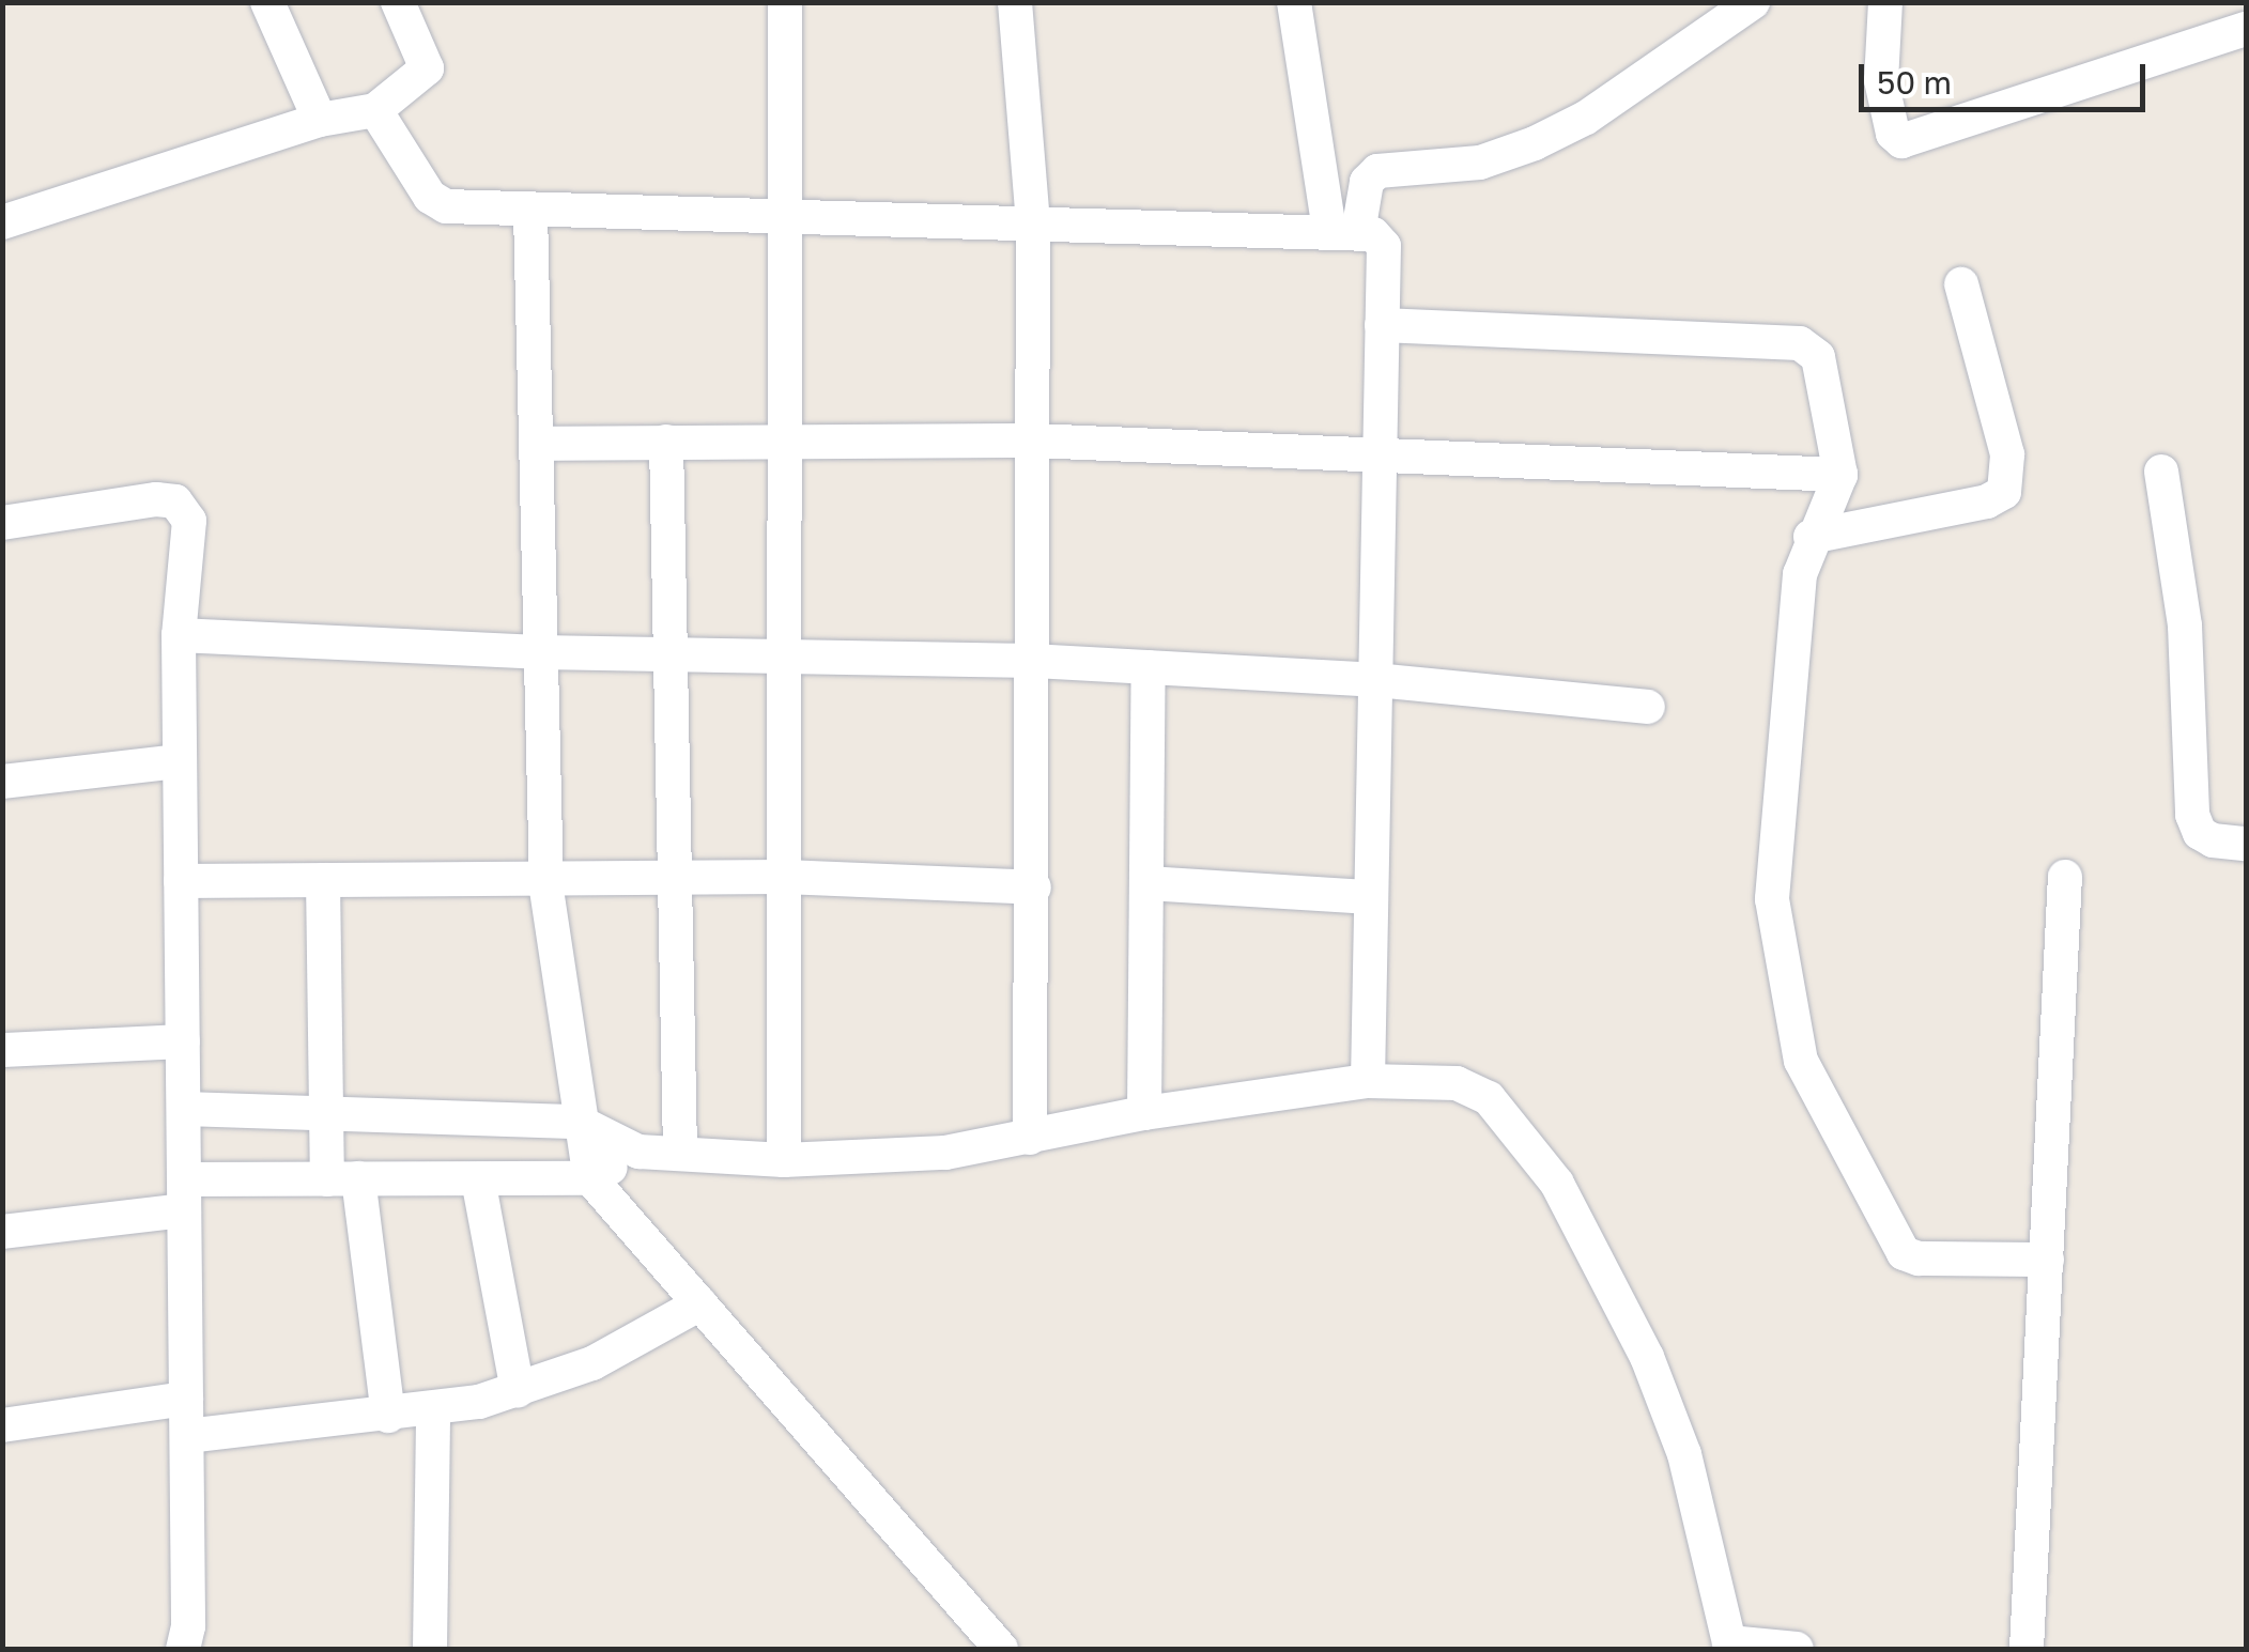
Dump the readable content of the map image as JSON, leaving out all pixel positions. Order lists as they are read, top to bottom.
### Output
{
  "scale_bar": "50 m"
}
